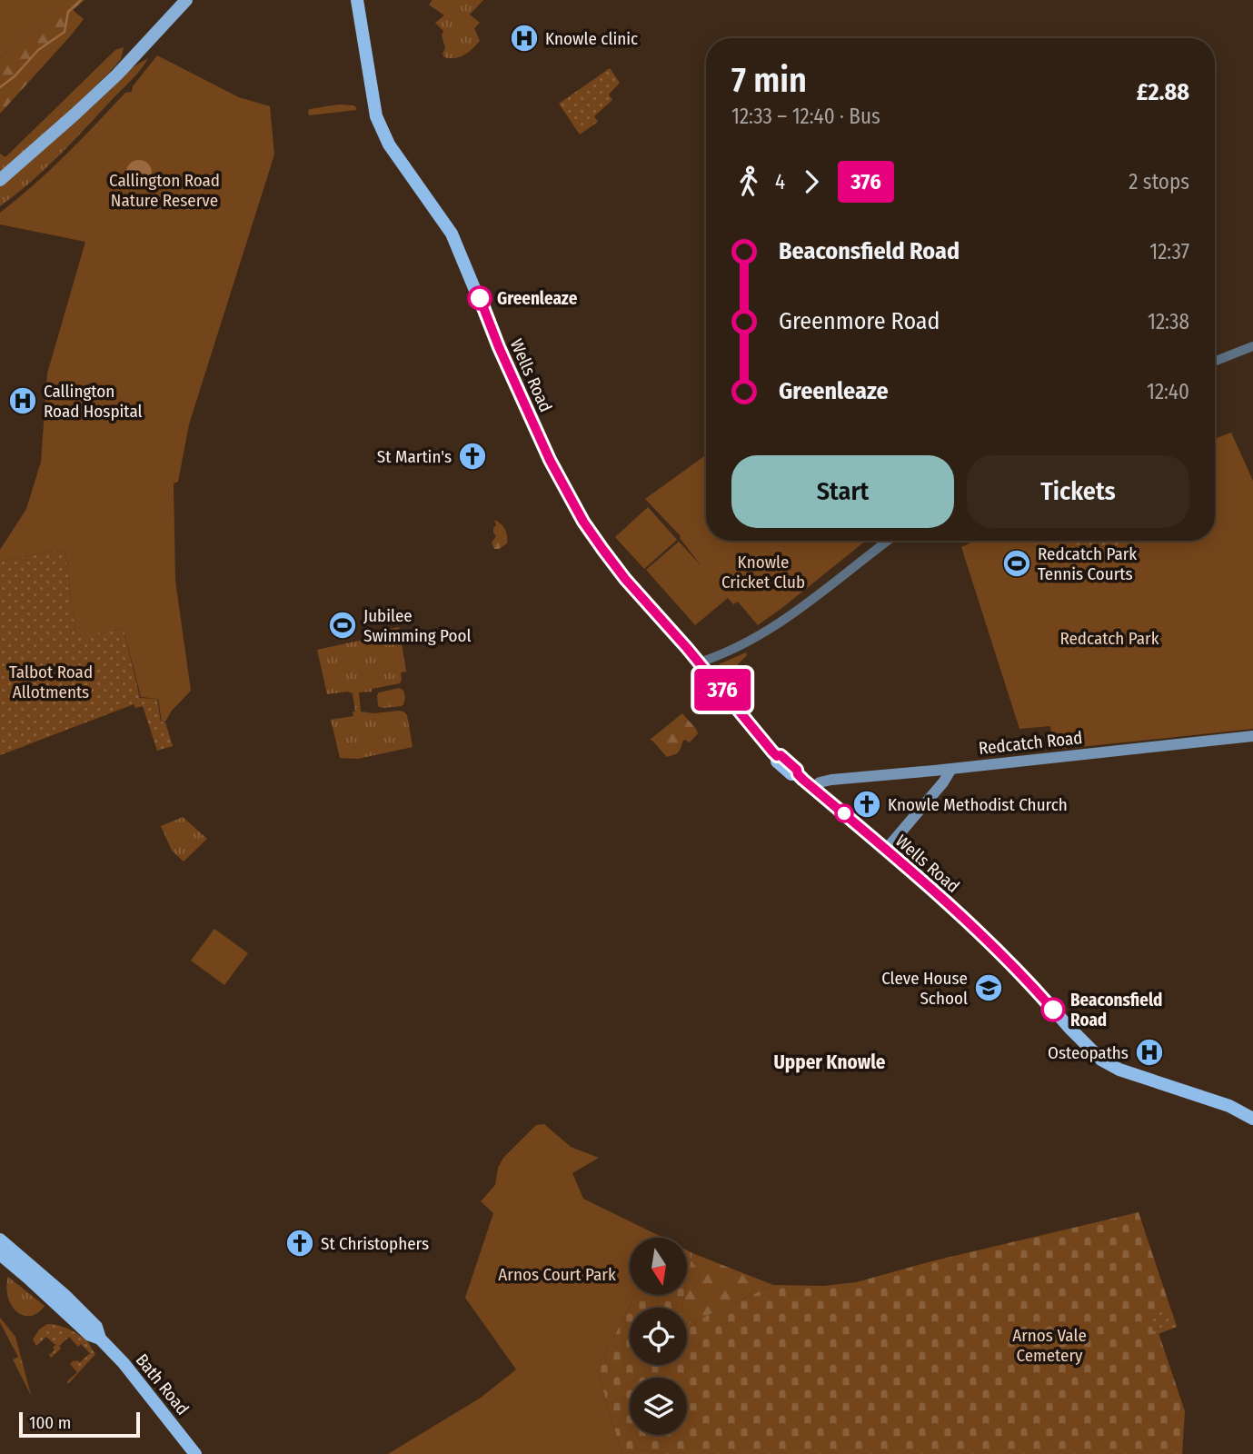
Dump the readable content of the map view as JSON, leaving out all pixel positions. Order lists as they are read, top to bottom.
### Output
{
  "streets": {
    "highway": ["Wells Road", "Bath Road"],
    "main road": ["Redcatch Road"]
  },
  "crossings": [
    ["Wells Road", "Redcatch Road"]
  ],
  "districts": ["Upper Knowle"],
  "parks": [
    "Callington Road Nature Reserve",
    "Knowle Cricket Club",
    "Redcatch Park",
    "Talbot Road Allotments",
    "Arnos Court Park",
    "Arnos Vale Cemetery"
  ],
  "places": {
    "hospital": ["Knowle clinic", "Callington Road Hospital", "Osteopaths"],
    "other": ["Greenleaze", "Beaconsfield Road"],
    "church": ["St Martin's", "Knowle Methodist Church", "St Christophers"],
    "sports": ["Redcatch Park Tennis Courts", "Jubilee Swimming Pool"],
    "school or university": ["Cleve House School"]
  },
  "lines": ["bus line 376"],
  "scale_bar": "100 m",
  "north": "bottom",
  "page": {
    "on_map": "376",
    "heading": ["7 min", "12:33 – 12:40 · Bus", "£2.88"],
    "legs": ["4", "376", "2 stops"],
    "list": [
      {
        "name": "Beaconsfield Road",
        "value": "12:37"
      },
      {
        "name": "Greenmore Road",
        "value": "12:38"
      },
      {
        "name": "Greenleaze",
        "value": "12:40"
      }
    ],
    "buttons": ["Start", "Tickets"],
    "scale": "100 m"
  }
}
